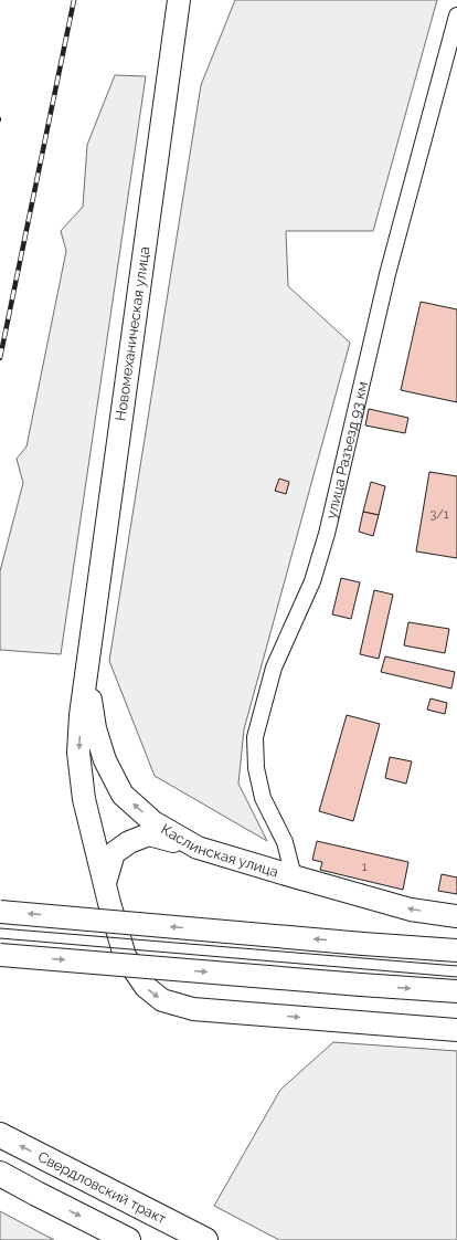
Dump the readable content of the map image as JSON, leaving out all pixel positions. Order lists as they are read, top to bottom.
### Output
{
  "streets": {
    "main road": ["Новомеханическая улица", "Каслинская улица", "Свердловский тракт"],
    "street": ["улица Разъезд 93 км"]
  },
  "crossings": [
    ["Новомеханическая улица", "Каслинская улица"],
    ["улица Разъезд 93 км", "Каслинская улица"]
  ],
  "one_way": ["Каслинская улица"],
  "house_numbers": ["3/1", "1"]
}
